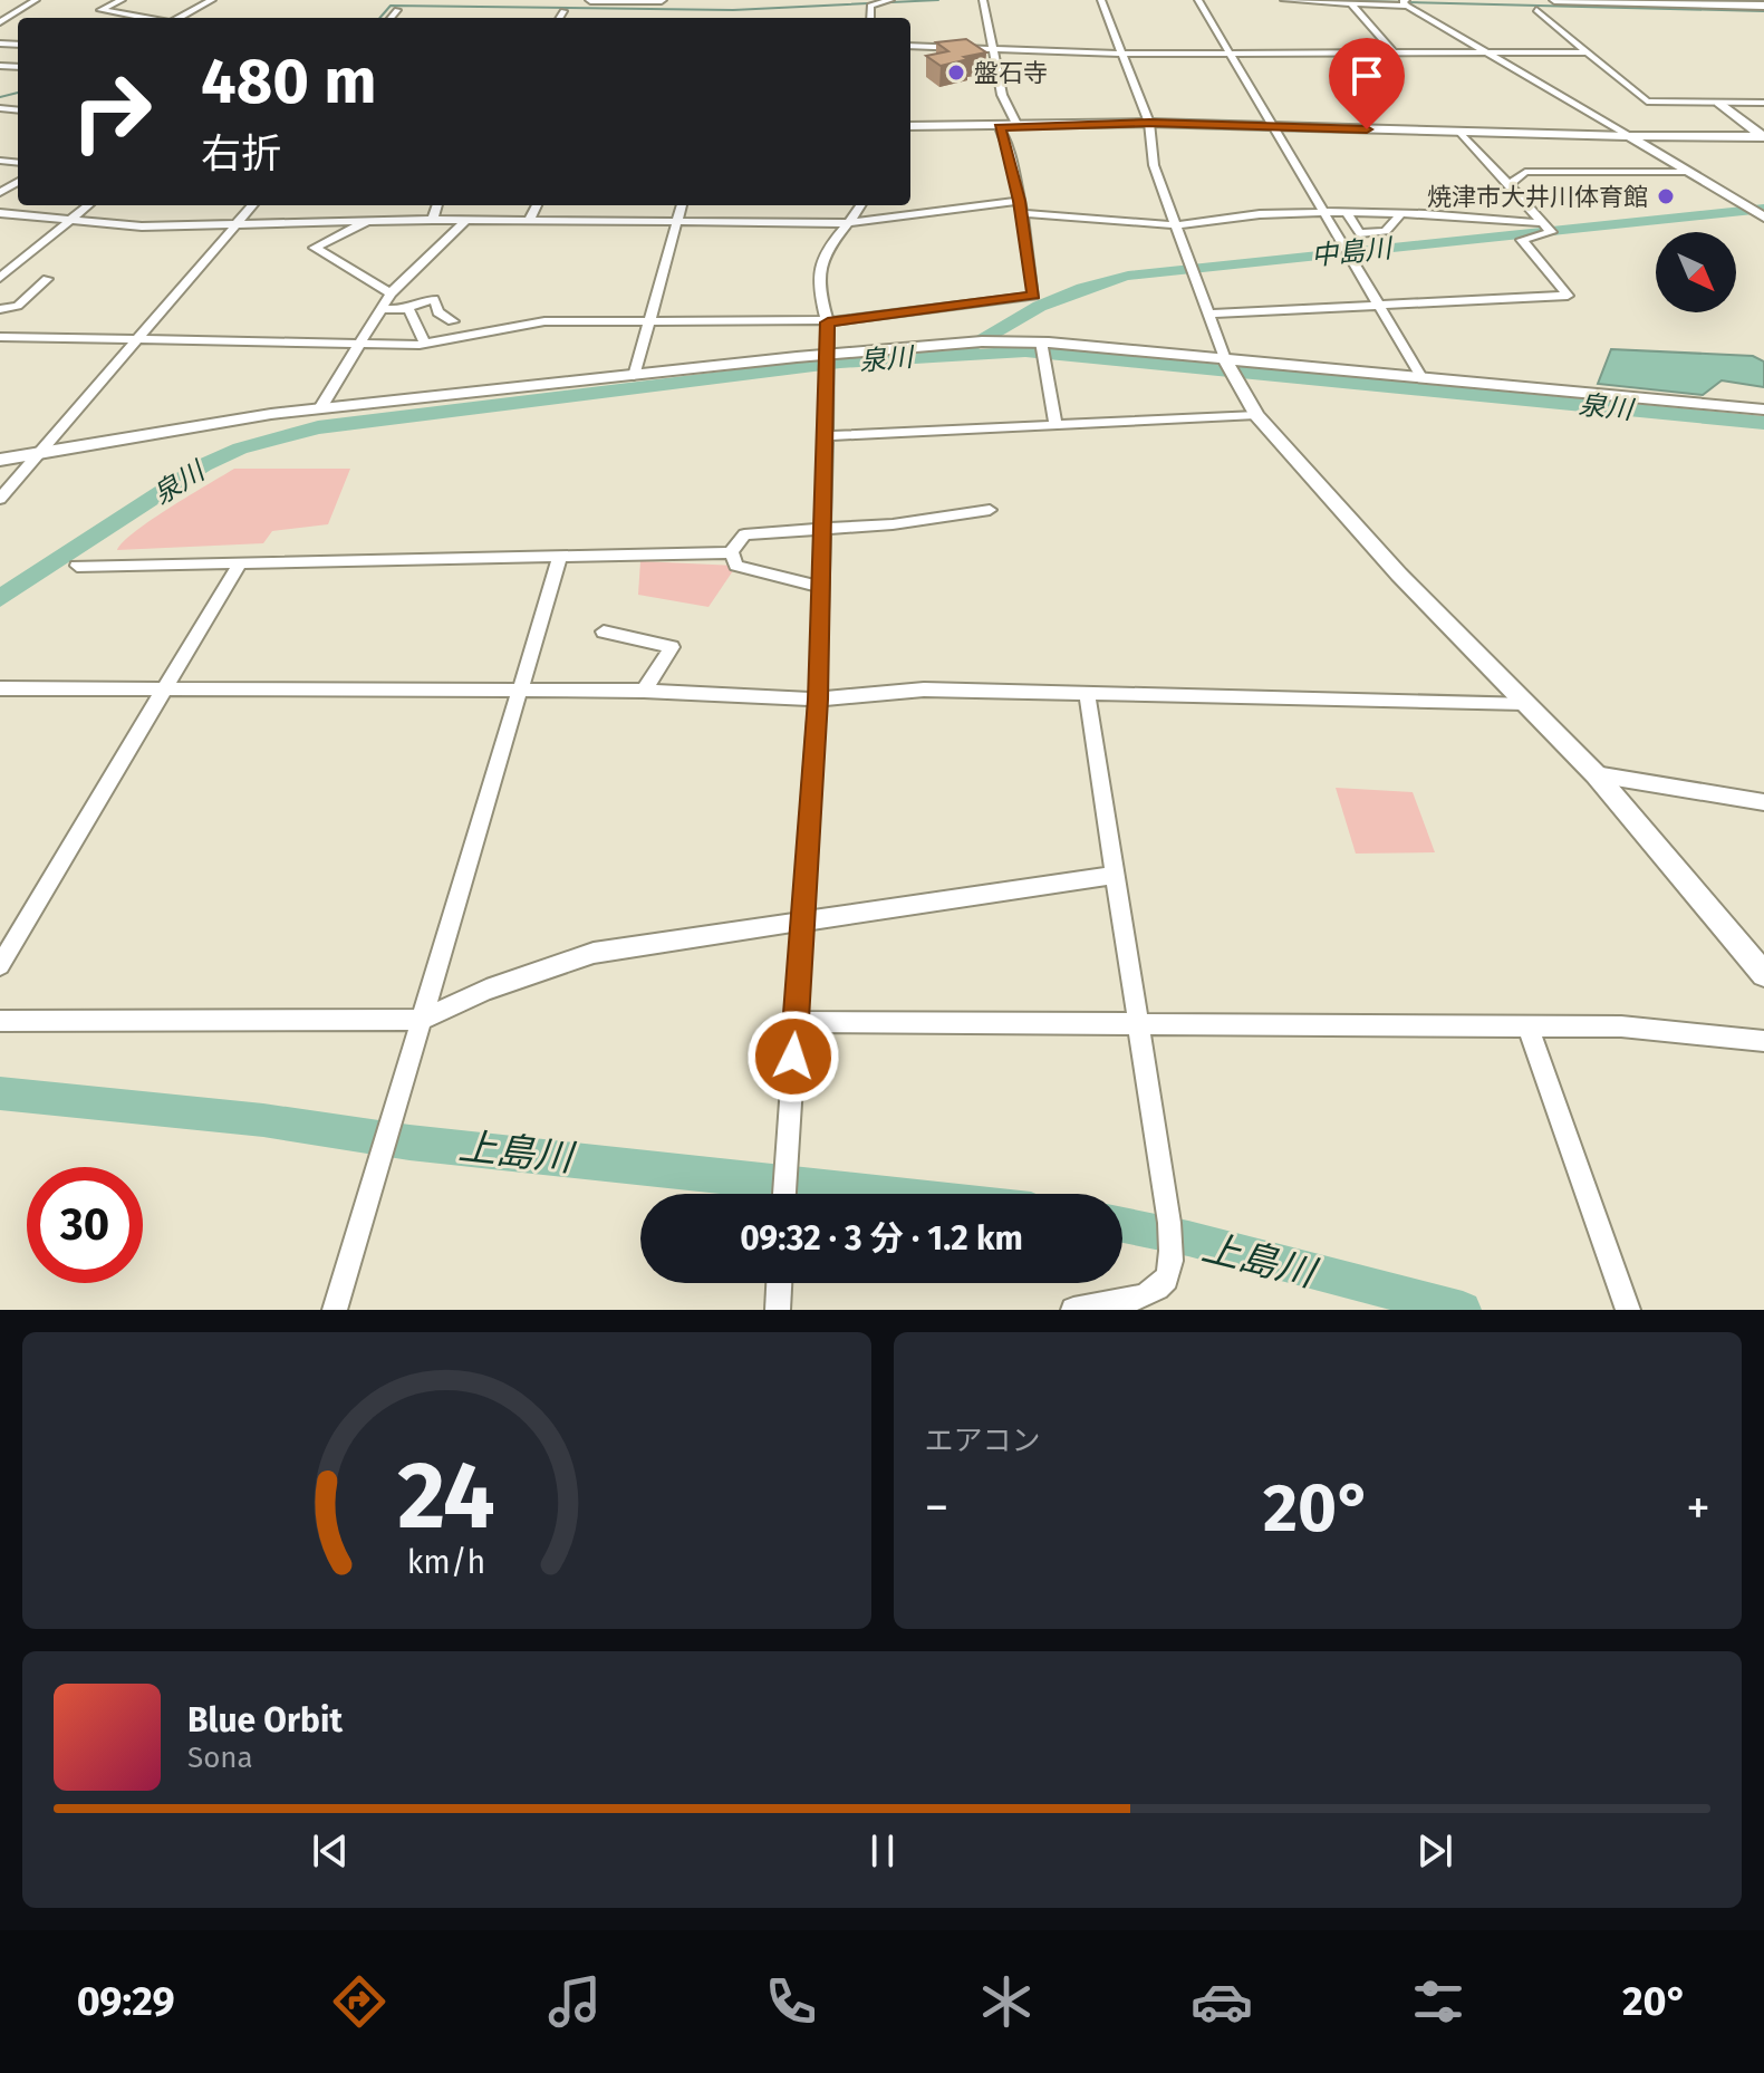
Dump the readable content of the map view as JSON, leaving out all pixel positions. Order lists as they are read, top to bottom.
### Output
{
  "water": ["中島川", "泉川", "上島川"],
  "places": ["盤石寺", "焼津市大井川体育館"],
  "north": "bottom right",
  "page": {
    "turn": ["480 m", "右折"],
    "limit": "30",
    "trip": "09:32 · 3 分 · 1.2 km",
    "tile": "エアコン",
    "heat": ["−", "20°", "+"],
    "song": ["Blue Orbit", "Sona"],
    "tabs": ["09:29", "20°"],
    "gauge": ["24", "km/h"]
  }
}
